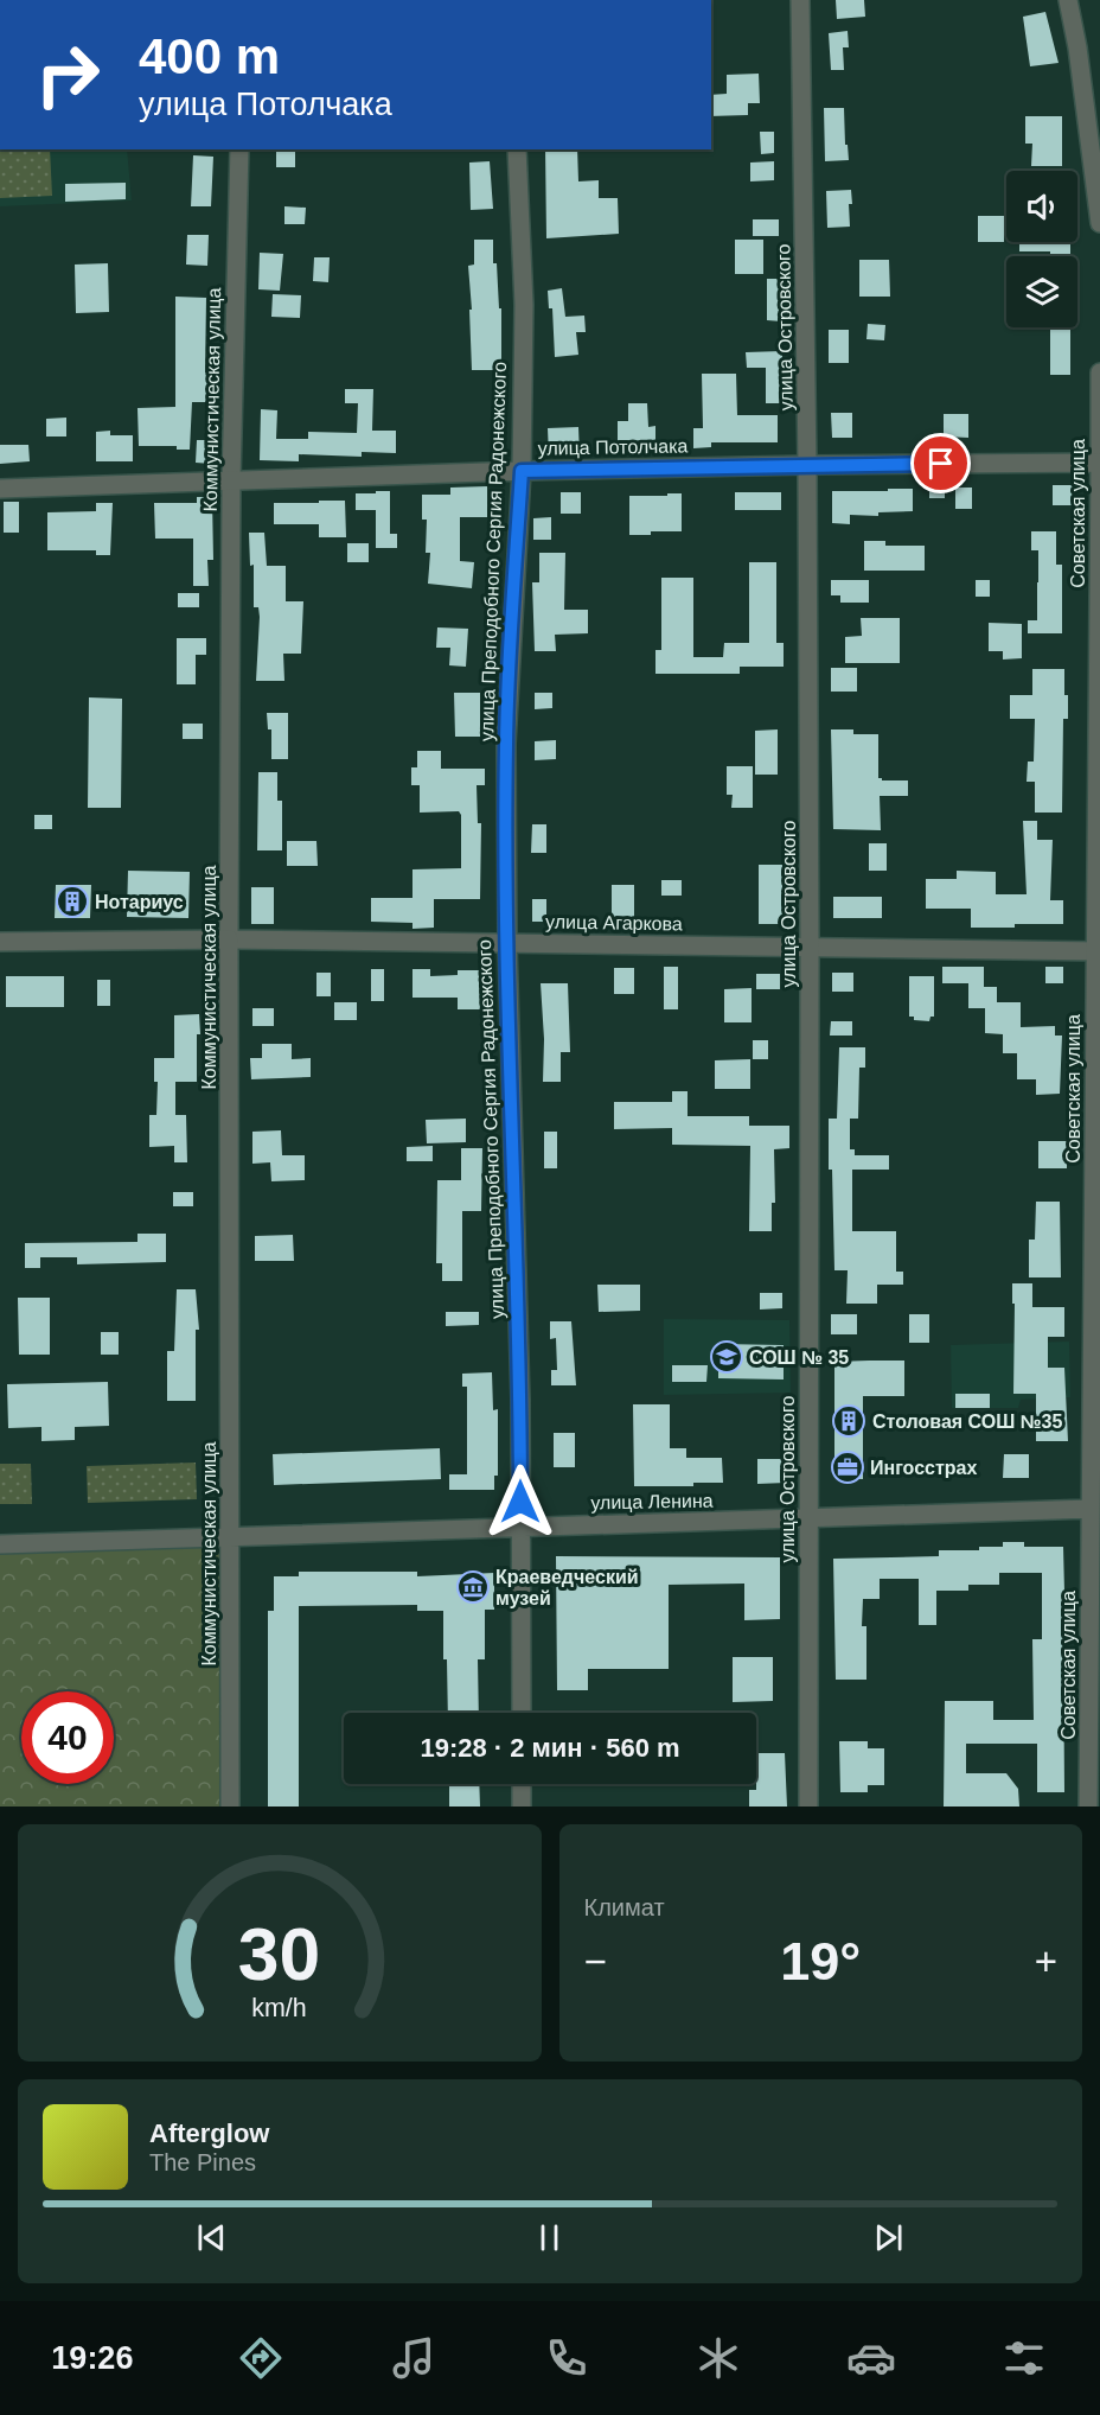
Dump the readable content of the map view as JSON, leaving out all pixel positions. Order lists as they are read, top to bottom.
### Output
{
  "streets": {
    "street": [
      "улица Островского",
      "Коммунистическая улица",
      "улица Потолчака",
      "Советская улица",
      "улица Преподобного Сергия Радонежского",
      "улица Агаркова",
      "улица Ленина"
    ]
  },
  "crossings": [
    ["улица Островского", "улица Потолчака"],
    ["улица Островского", "улица Агаркова"],
    ["улица Островского", "улица Ленина"],
    ["Коммунистическая улица", "улица Потолчака"],
    ["Коммунистическая улица", "улица Агаркова"],
    ["Коммунистическая улица", "улица Ленина"],
    ["улица Потолчака", "Советская улица"],
    ["улица Потолчака", "улица Преподобного Сергия Радонежского"],
    ["Советская улица", "улица Агаркова"],
    ["Советская улица", "улица Ленина"],
    ["улица Преподобного Сергия Радонежского", "улица Агаркова"],
    ["улица Преподобного Сергия Радонежского", "улица Ленина"]
  ],
  "places": {
    "building": ["Нотариус", "Столовая СОШ №35"],
    "school or university": ["СОШ № 35"],
    "office": ["Ингосстрах"],
    "museum": ["Краеведческий музей"]
  },
  "page": {
    "turn": ["400 m", "улица Потолчака"],
    "limit": "40",
    "trip": "19:28 · 2 мин · 560 m",
    "tile": "Климат",
    "heat": ["−", "19°", "+"],
    "song": ["Afterglow", "The Pines"],
    "tabs": "19:26",
    "gauge": ["30", "km/h"]
  }
}
